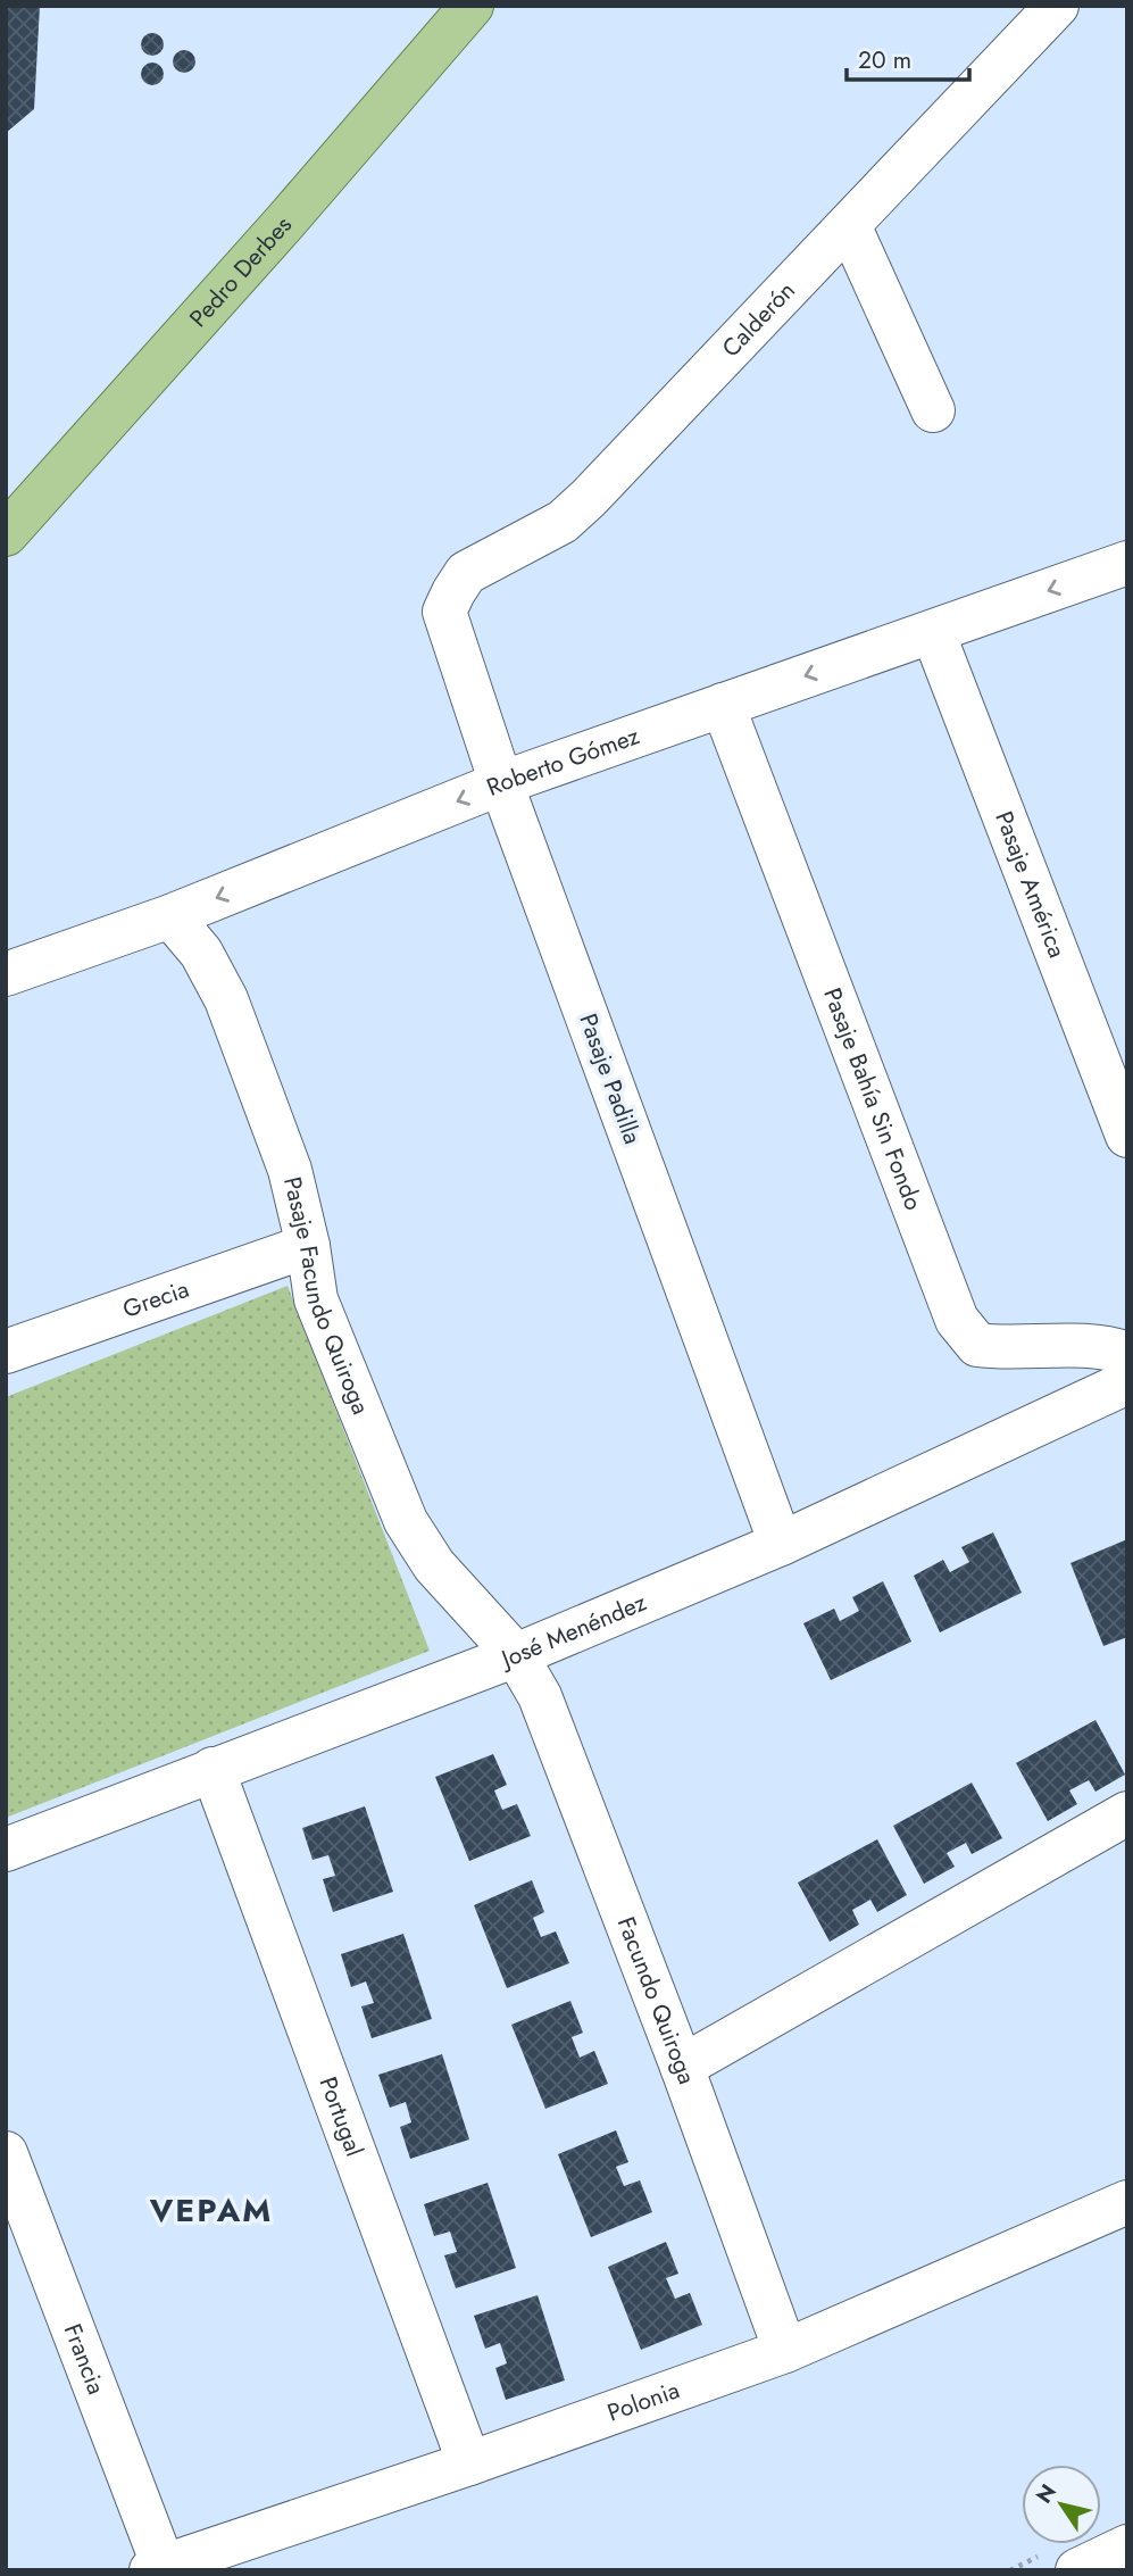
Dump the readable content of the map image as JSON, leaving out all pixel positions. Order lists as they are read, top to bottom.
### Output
{
  "streets": {
    "main road": ["Pedro Derbes"],
    "street": [
      "Calderón",
      "Roberto Gómez",
      "Pasaje América",
      "Pasaje Padilla",
      "Pasaje Bahía Sin Fondo",
      "Pasaje Facundo Quiroga",
      "Grecia",
      "José Menéndez",
      "Facundo Quiroga",
      "Portugal",
      "Francia",
      "Polonia"
    ]
  },
  "crossings": [
    ["Calderón", "Pasaje Padilla"],
    ["Roberto Gómez", "Pasaje América"],
    ["Roberto Gómez", "Pasaje Padilla"],
    ["Roberto Gómez", "Pasaje Bahía Sin Fondo"],
    ["Roberto Gómez", "Pasaje Facundo Quiroga"],
    ["Pasaje Padilla", "José Menéndez"],
    ["Pasaje Facundo Quiroga", "Grecia"],
    ["Pasaje Facundo Quiroga", "José Menéndez"],
    ["Pasaje Facundo Quiroga", "Facundo Quiroga"],
    ["José Menéndez", "Facundo Quiroga"],
    ["José Menéndez", "Portugal"],
    ["Facundo Quiroga", "Polonia"],
    ["Portugal", "Polonia"],
    ["Francia", "Polonia"]
  ],
  "one_way": ["Roberto Gómez"],
  "districts": ["VEPAM"],
  "scale_bar": "20 m",
  "north": "top left"
}
